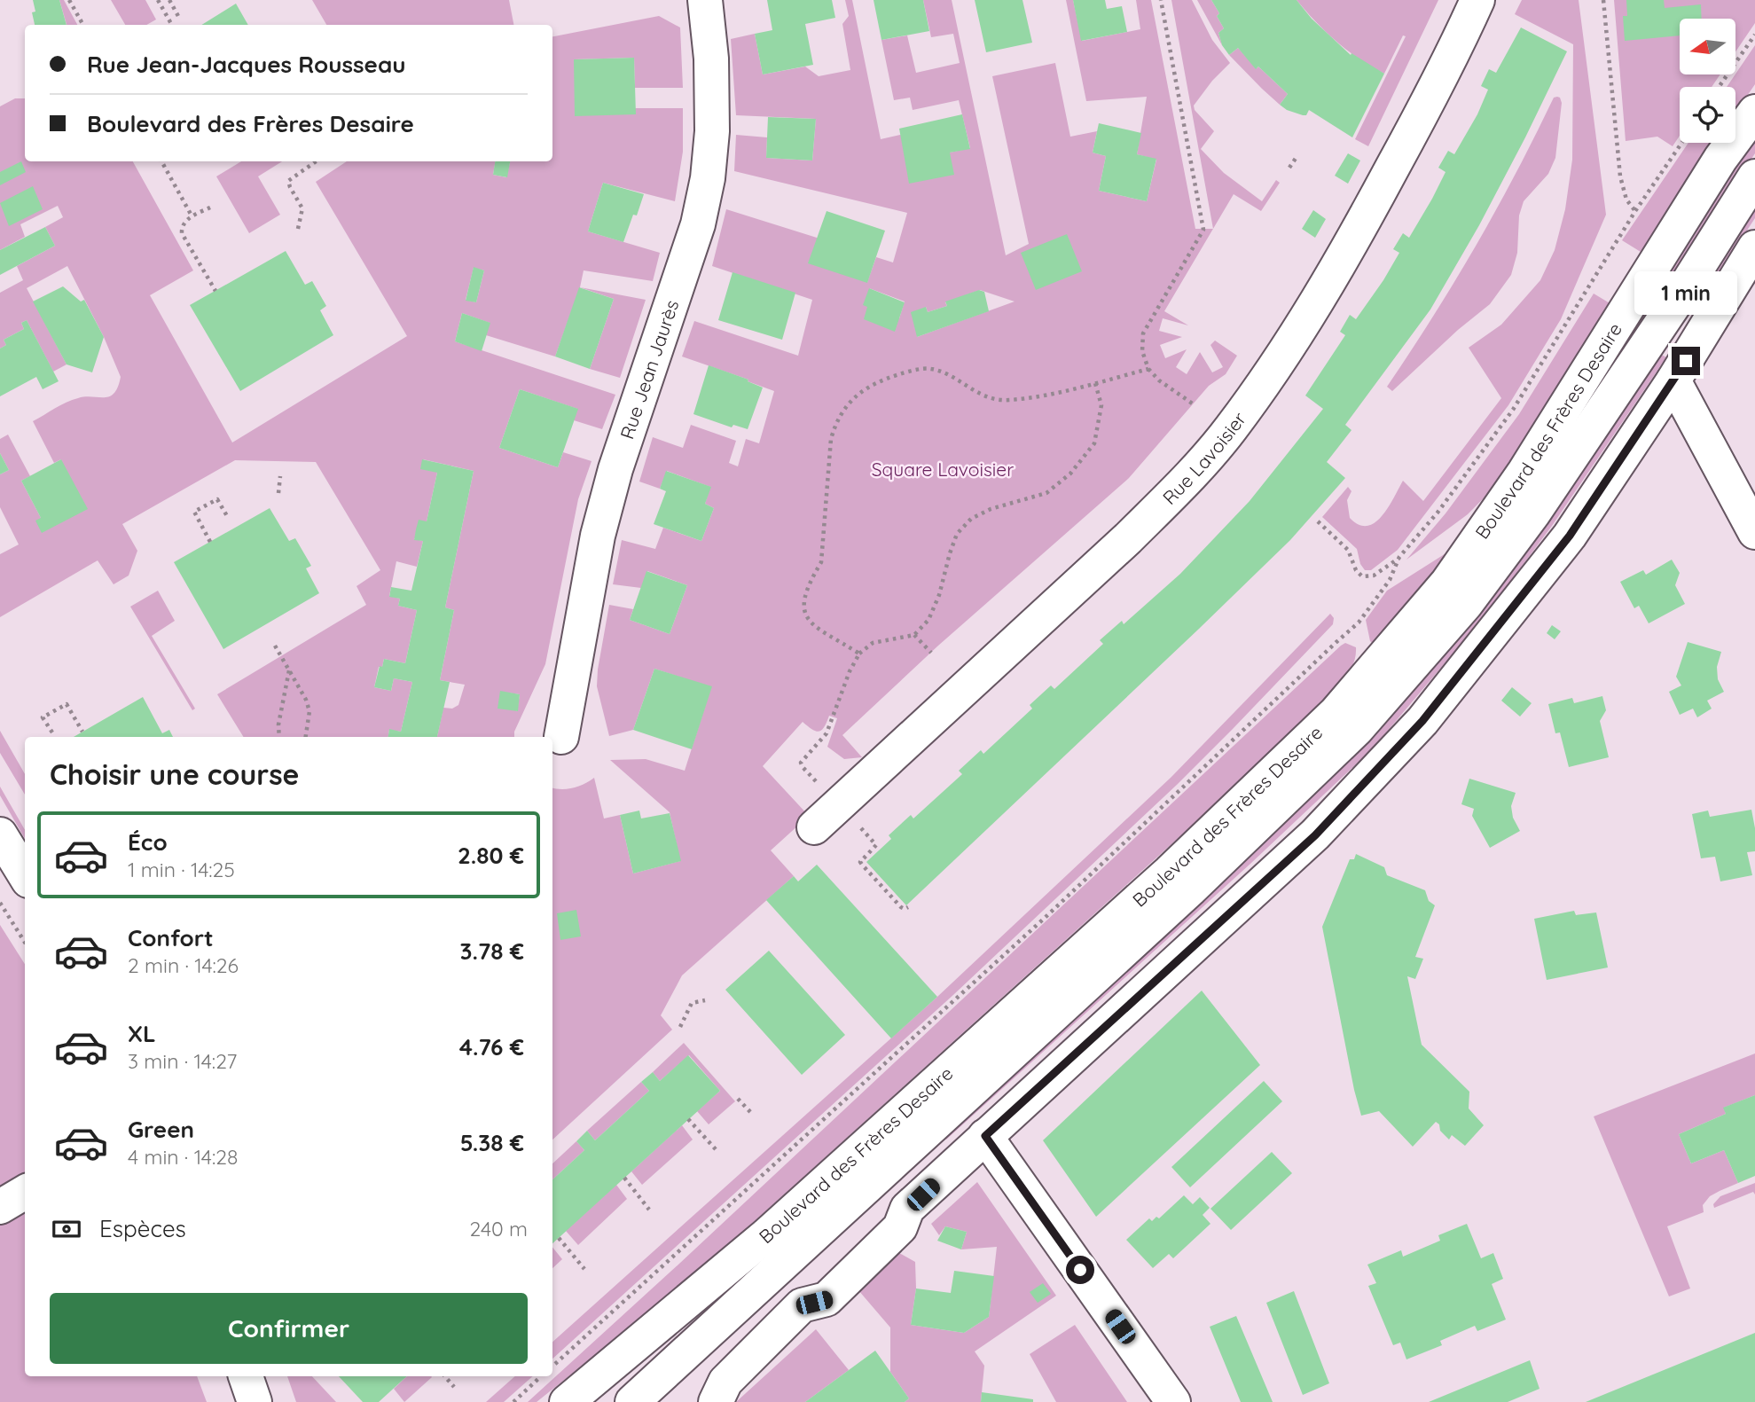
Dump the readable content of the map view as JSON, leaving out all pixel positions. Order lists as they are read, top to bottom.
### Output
{
  "streets": {
    "street": ["Rue Jean Jaurès", "Boulevard des Frères Desaire", "Rue Lavoisier"]
  },
  "parks": ["Square Lavoisier"],
  "north": "left",
  "page": {
    "banner": ["Rue Jean-Jacques Rousseau", "Boulevard des Frères Desaire"],
    "bubble": "1 min",
    "heading": "Choisir une course",
    "list": [
      {
        "name": "Éco",
        "note": "1 min · 14:25",
        "value": "2.80 €"
      },
      {
        "name": "Confort",
        "note": "2 min · 14:26",
        "value": "3.78 €"
      },
      {
        "name": "XL",
        "note": "3 min · 14:27",
        "value": "4.76 €"
      },
      {
        "name": "Green",
        "note": "4 min · 14:28",
        "value": "5.38 €"
      }
    ],
    "pay": ["Espèces", "240 m"],
    "buttons": "Confirmer"
  }
}
